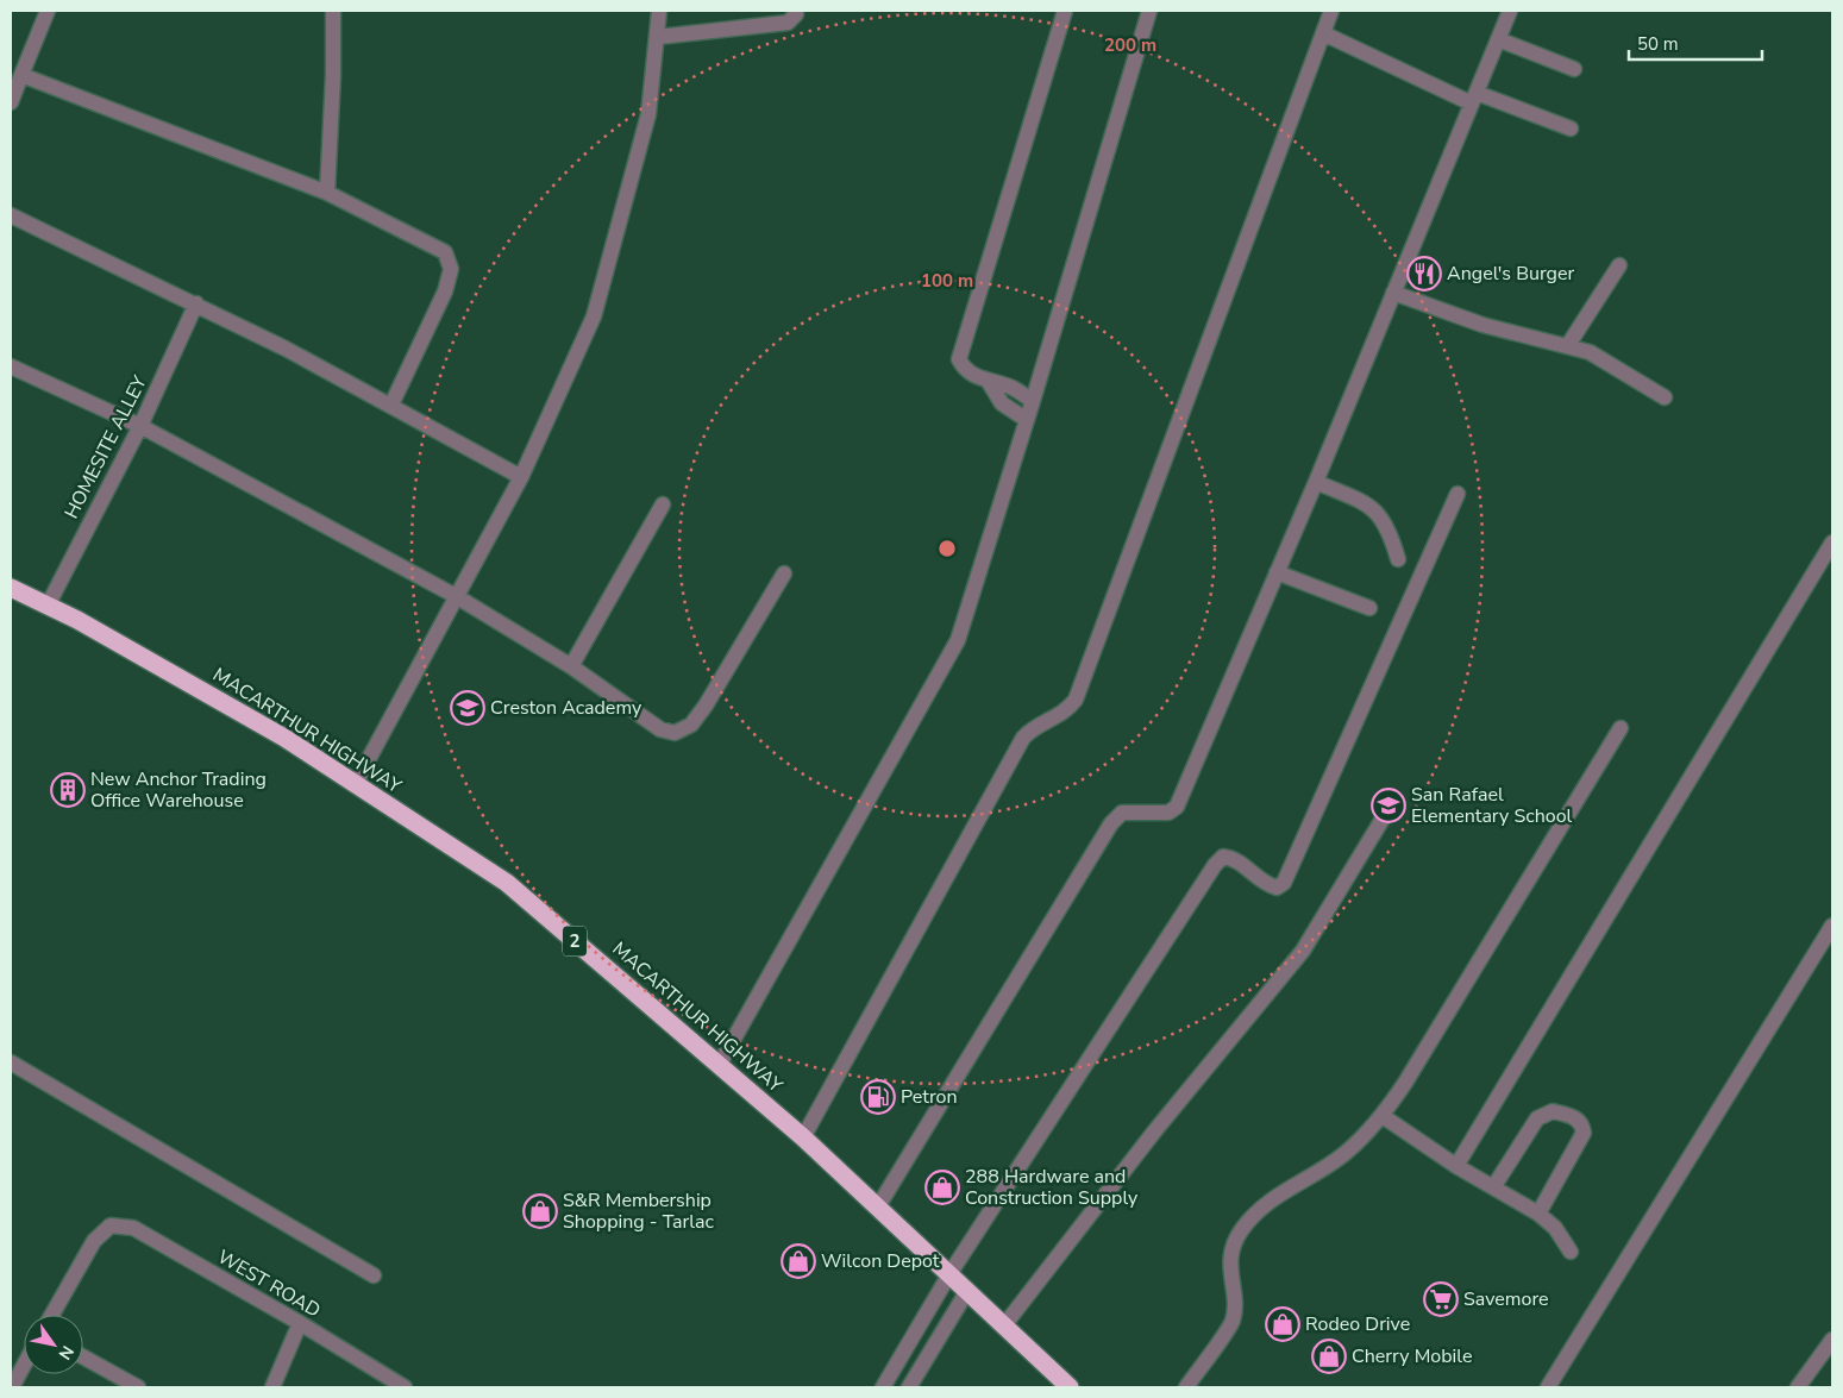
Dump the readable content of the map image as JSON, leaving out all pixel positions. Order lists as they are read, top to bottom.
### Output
{
  "streets": {
    "highway": ["MACARTHUR HIGHWAY", "2"],
    "street": ["HOMESITE ALLEY", "WEST ROAD"]
  },
  "crossings": [
    ["HOMESITE ALLEY", "MACARTHUR HIGHWAY"]
  ],
  "places": {
    "restaurant": ["Angel's Burger"],
    "school or university": ["Creston Academy", "San Rafael Elementary School"],
    "building": ["New Anchor Trading Office Warehouse"],
    "fuel station": ["Petron"],
    "shop": [
      "288 Hardware and Construction Supply",
      "S&R Membership Shopping - Tarlac",
      "Wilcon Depot",
      "Rodeo Drive",
      "Cherry Mobile"
    ],
    "supermarket": ["Savemore"]
  },
  "scale_bar": "50 m",
  "north": "bottom right",
  "rings": ["200 m", "100 m"]
}
